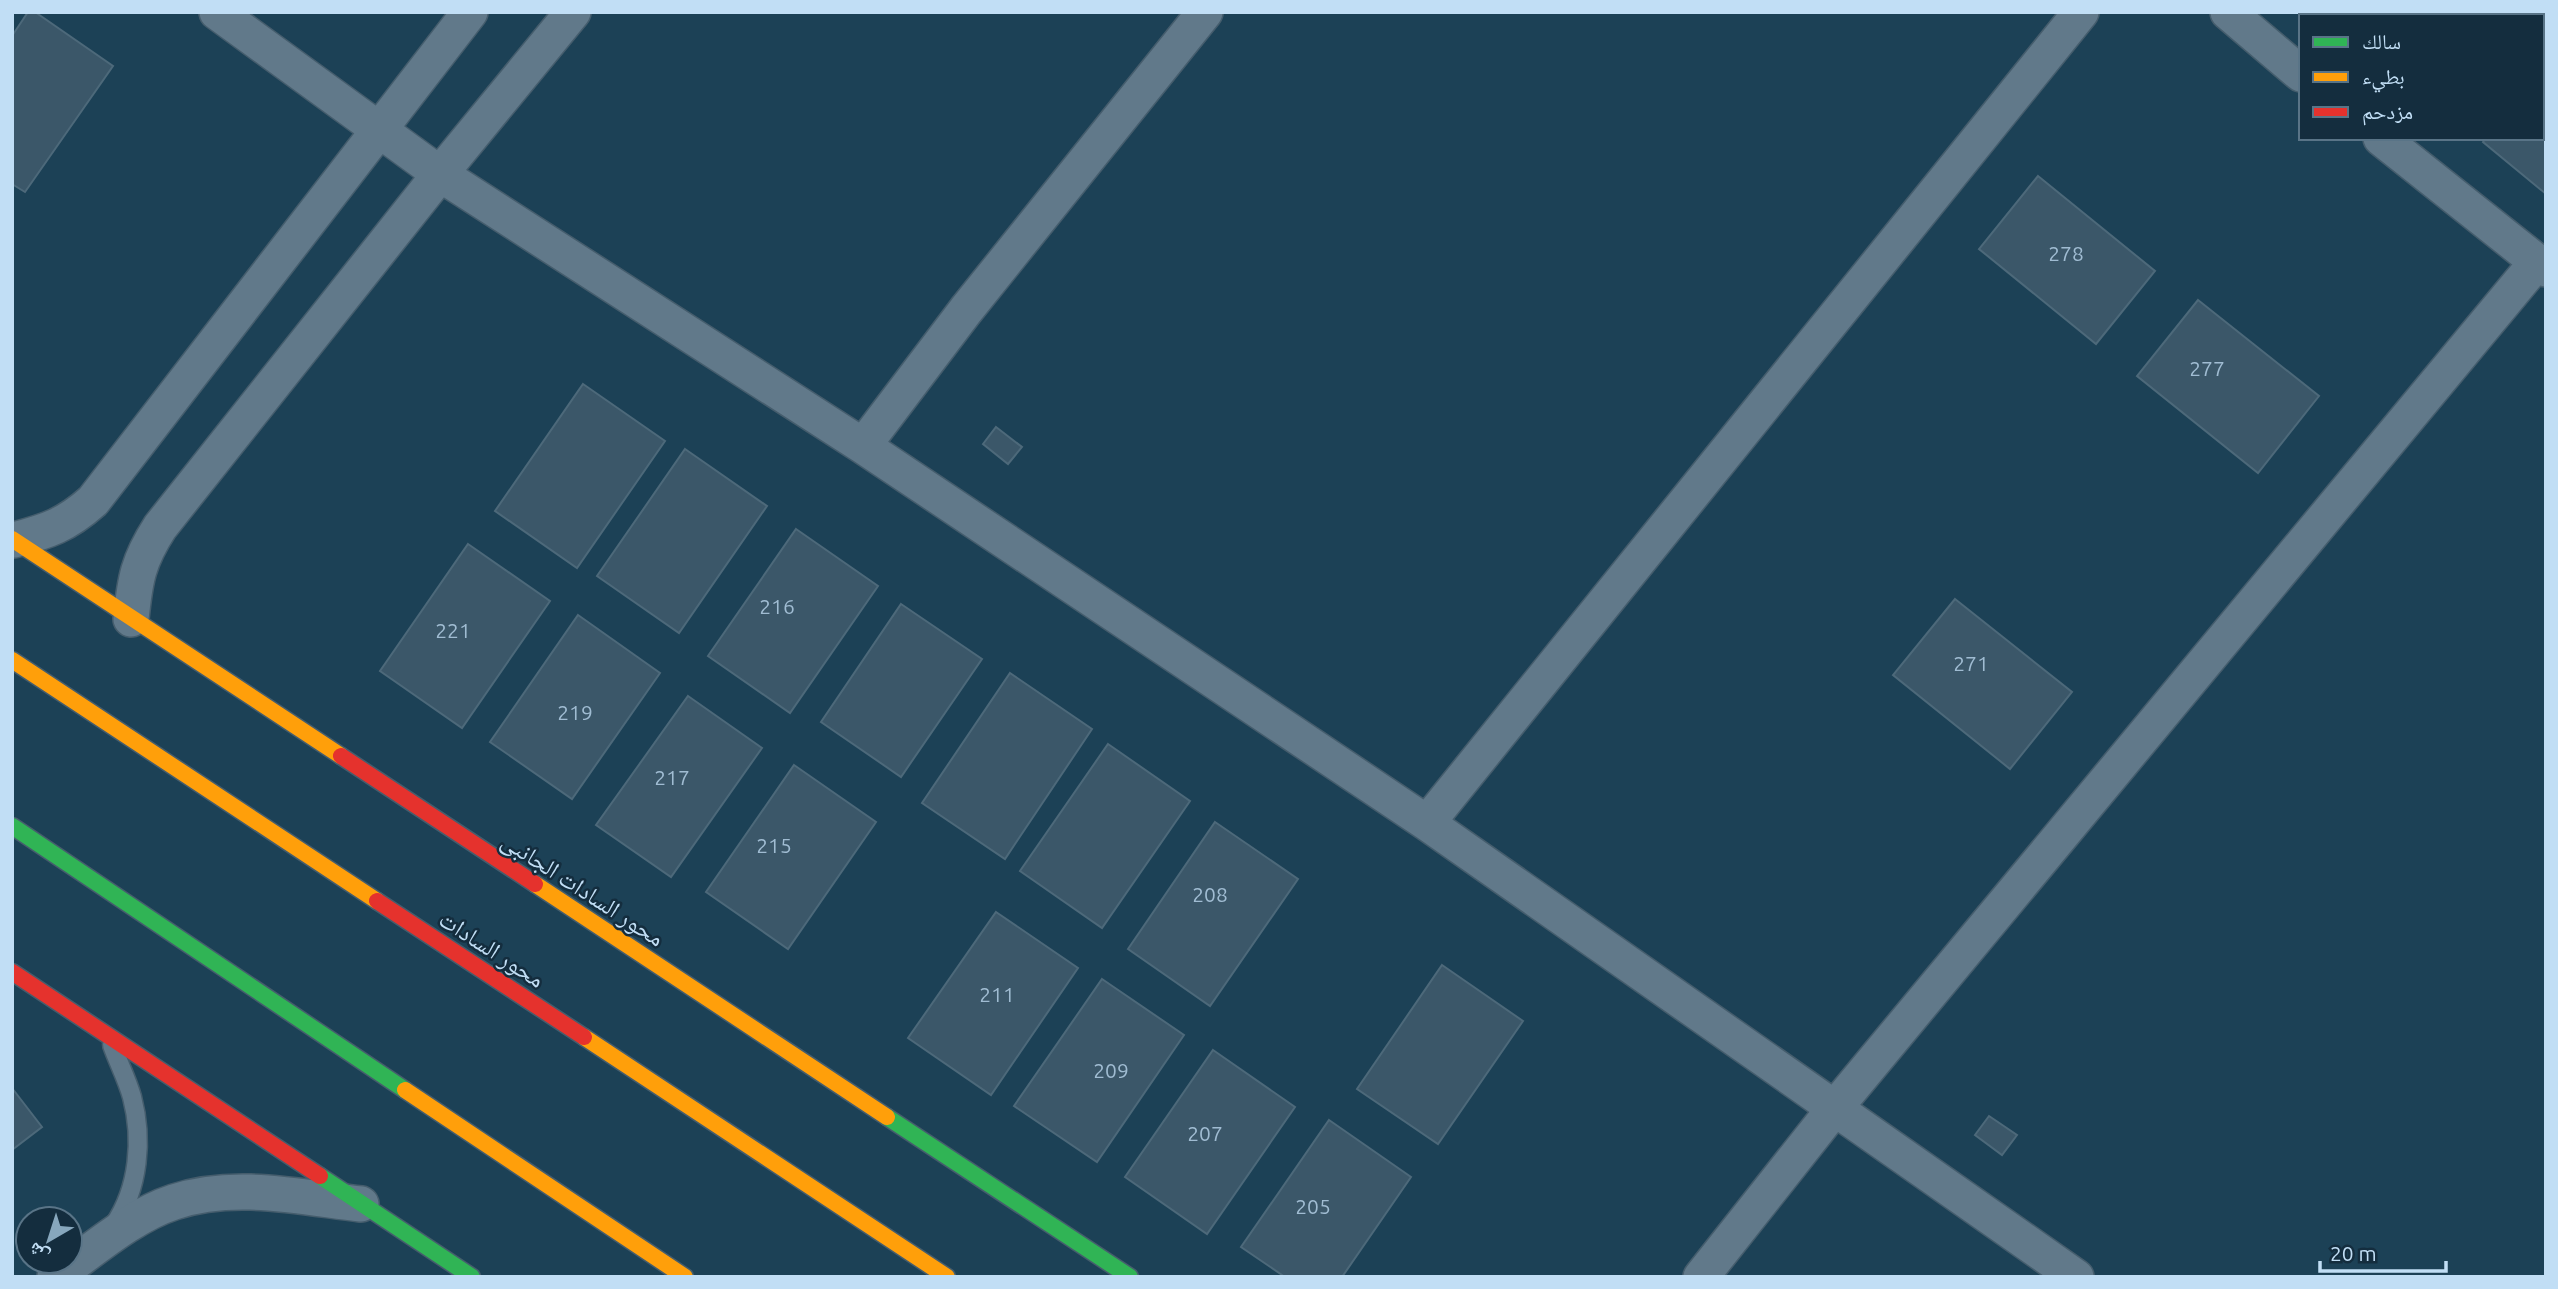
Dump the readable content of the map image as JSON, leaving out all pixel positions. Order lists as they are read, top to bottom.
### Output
{
  "streets": {
    "main road": ["محور السادات الجانبى", "محور السادات"]
  },
  "house_numbers": [
    "278",
    "277",
    "216",
    "221",
    "271",
    "219",
    "217",
    "215",
    "208",
    "211",
    "209",
    "207",
    "205"
  ],
  "legend": ["سالك", "بطيء", "مزدحم"],
  "scale_bar": "20 m",
  "north": "bottom left"
}
